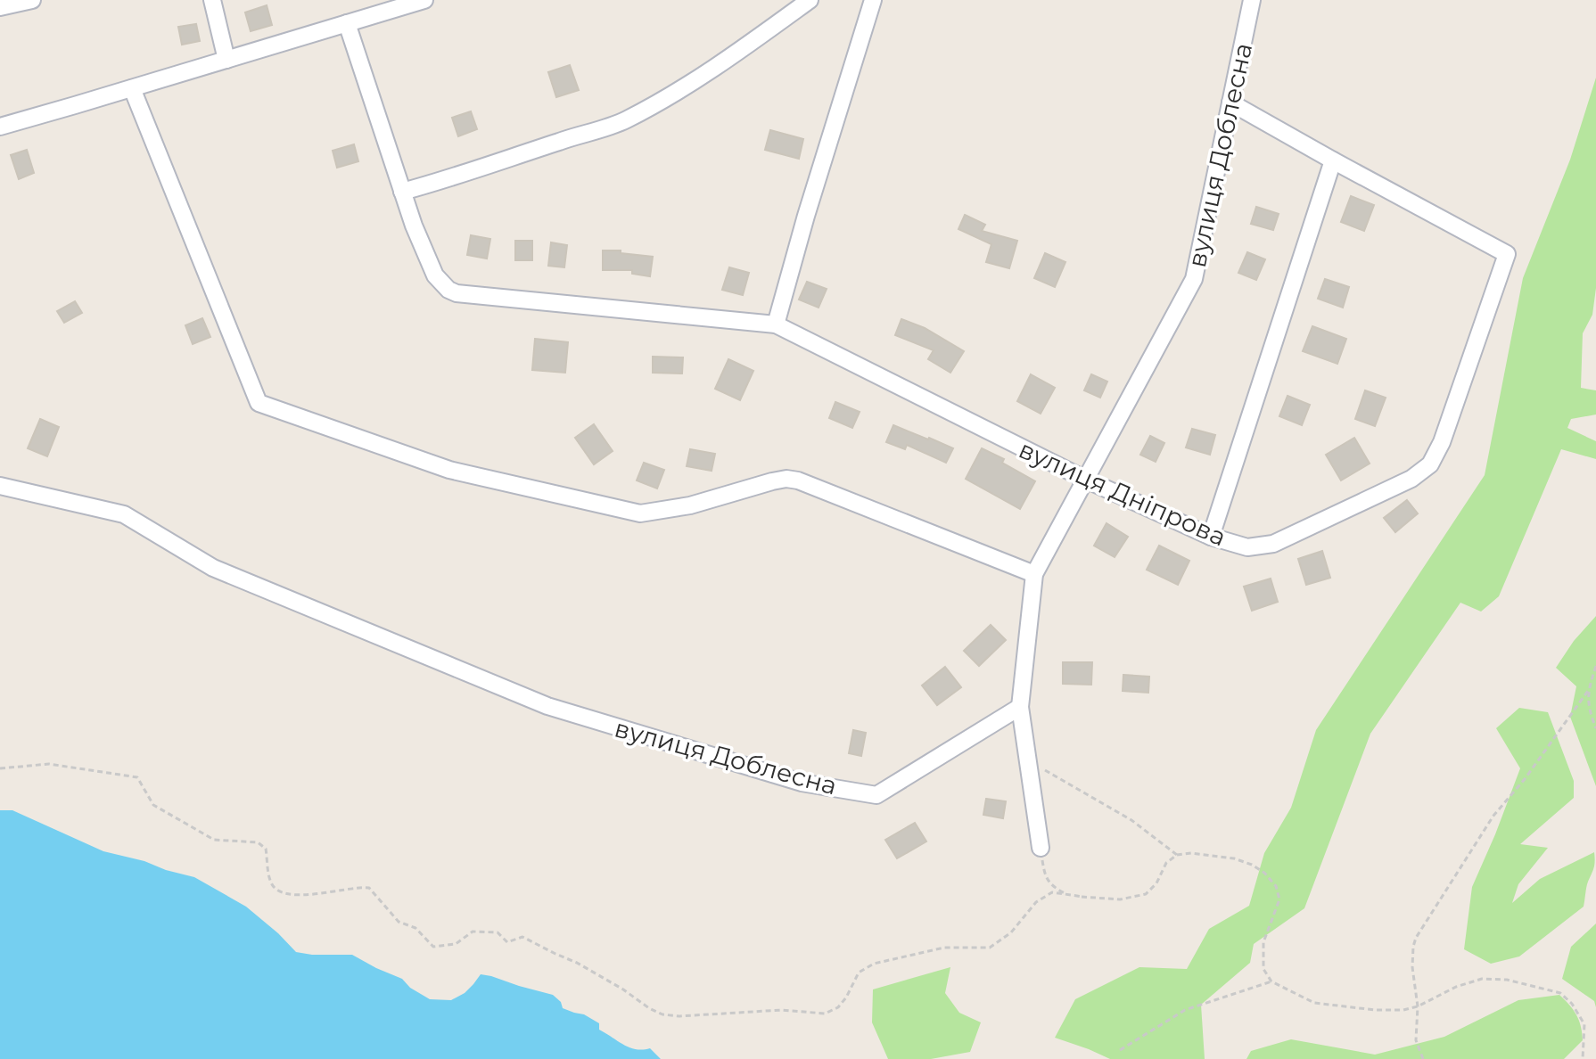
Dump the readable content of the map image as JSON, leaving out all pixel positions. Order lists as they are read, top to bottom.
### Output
{
  "streets": {
    "street": ["вулиця Доблесна", "вулиця Дніпрова"]
  },
  "crossings": [
    ["вулиця Доблесна", "вулиця Дніпрова"]
  ]
}
